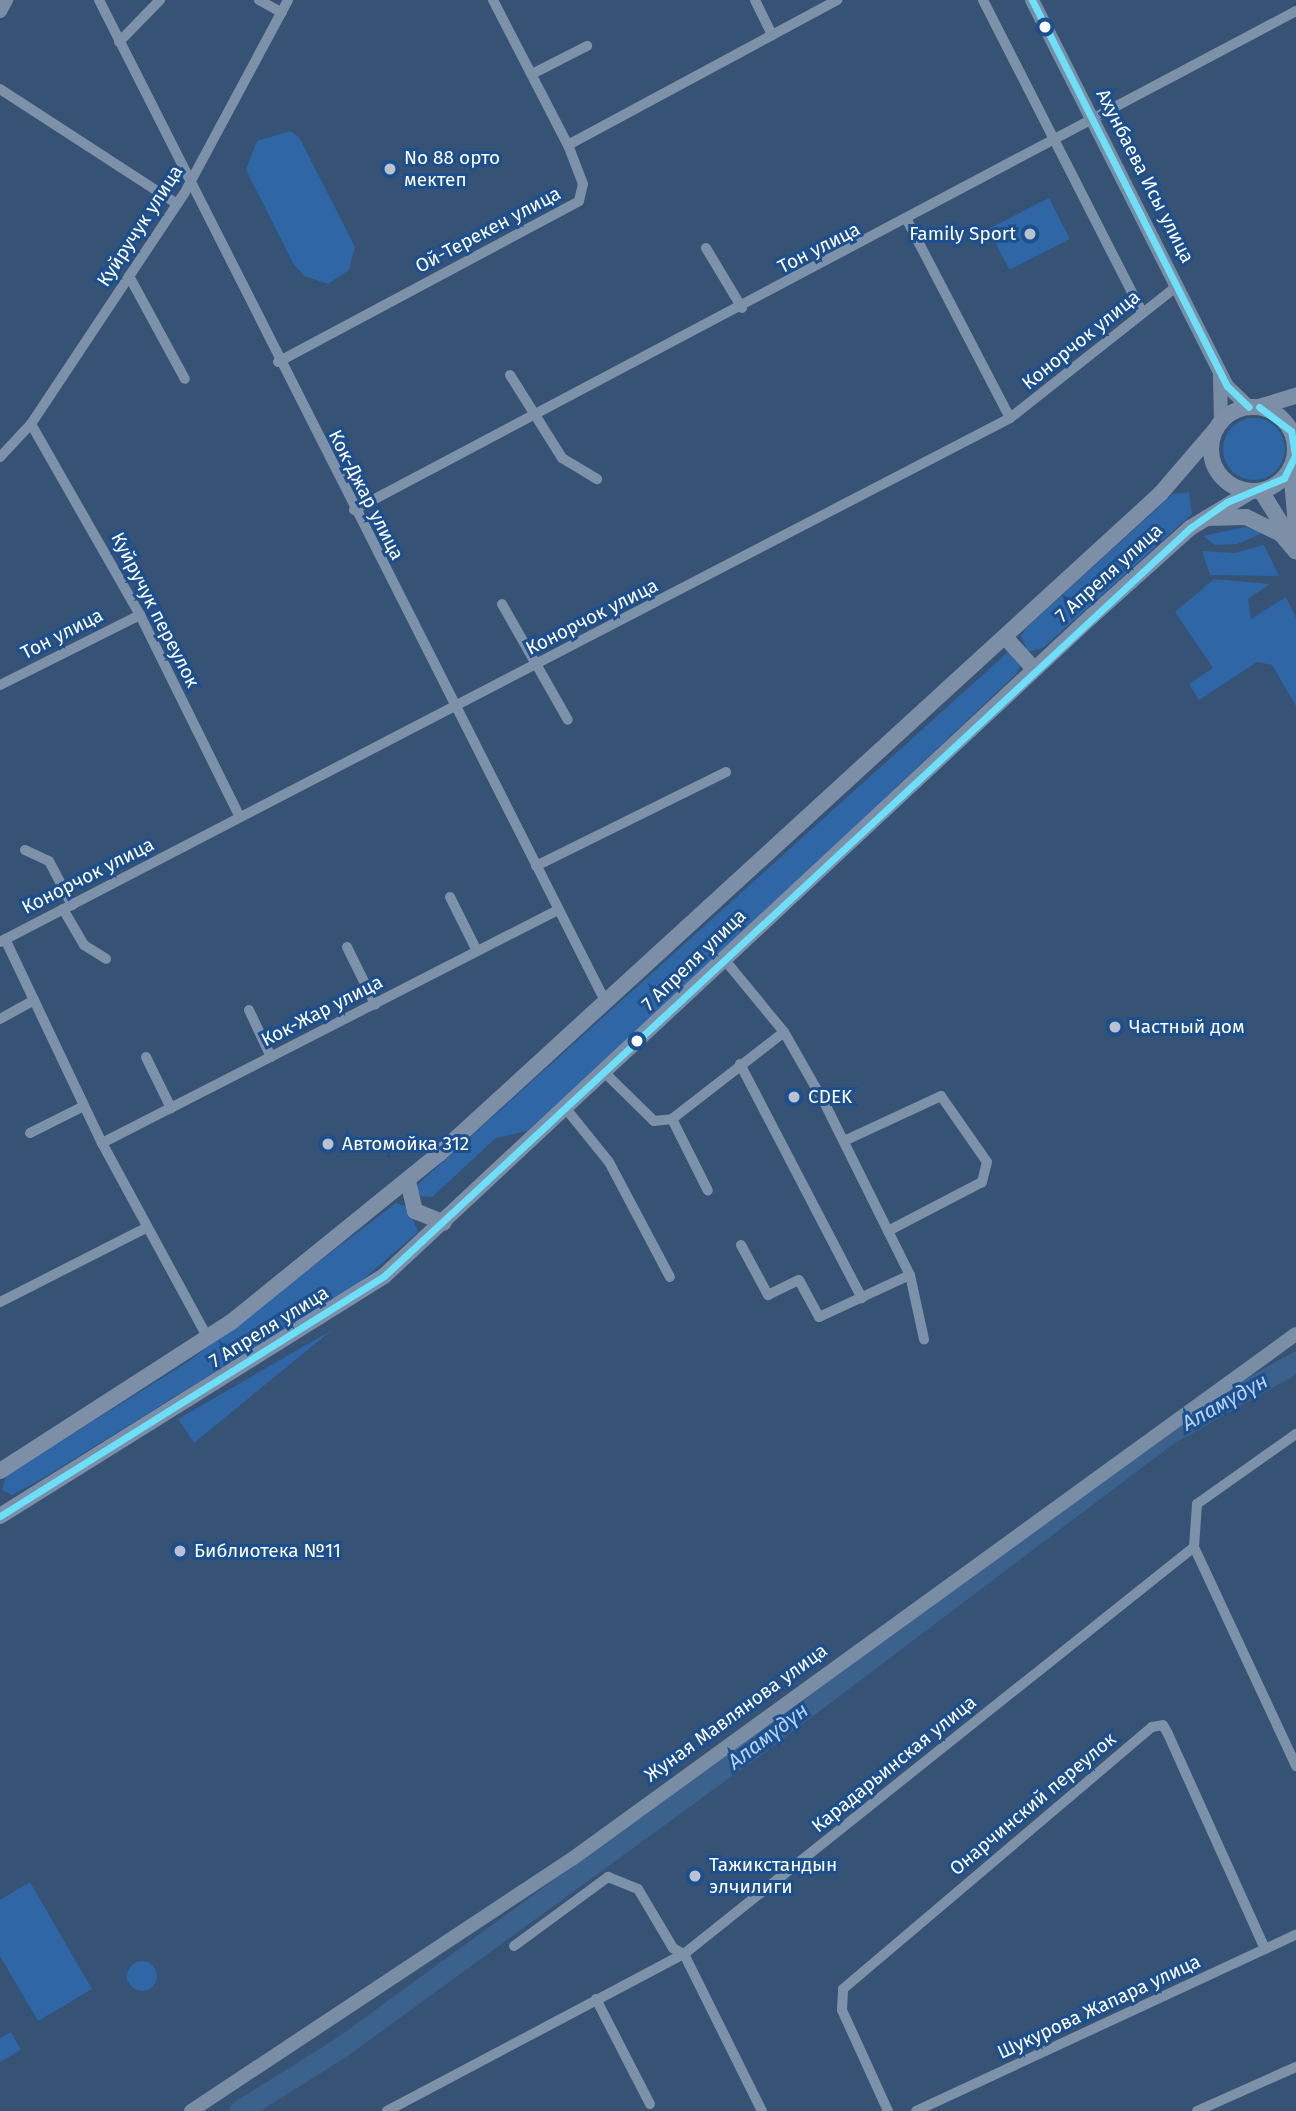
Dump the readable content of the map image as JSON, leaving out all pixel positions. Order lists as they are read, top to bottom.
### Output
{
  "streets": {
    "main road": ["7 Апреля улица"],
    "street": [
      "Ахунбаева Исы улица",
      "Куйручук улица",
      "Ой-Терекен улица",
      "Тон улица",
      "Конорчок улица",
      "Кок-Джар улица",
      "Куйручук переулок",
      "Кок-Жар улица",
      "Жуная Мавлянова улица",
      "Карадарьинская улица",
      "Онарчинский переулок",
      "Шукурова Жапара улица"
    ]
  },
  "crossings": [
    ["Ахунбаева Исы улица", "Тон улица"],
    ["Ахунбаева Исы улица", "Конорчок улица"],
    ["Ахунбаева Исы улица", "7 Апреля улица"],
    ["Куйручук улица", "Кок-Джар улица"],
    ["Куйручук улица", "Куйручук переулок"],
    ["Ой-Терекен улица", "Кок-Джар улица"],
    ["Тон улица", "Кок-Джар улица"],
    ["Тон улица", "Куйручук переулок"],
    ["Конорчок улица", "Кок-Джар улица"],
    ["Конорчок улица", "Куйручук переулок"],
    ["Кок-Джар улица", "7 Апреля улица"],
    ["Кок-Джар улица", "Кок-Жар улица"],
    ["Онарчинский переулок", "Шукурова Жапара улица"]
  ],
  "water": ["Аламүдүн"],
  "places": [
    "No 88 орто мектеп",
    "Family Sport",
    "Частный дом",
    "CDEK",
    "Автомойка 312",
    "Библиотека №11",
    "Тажикстандын элчилиги"
  ]
}
